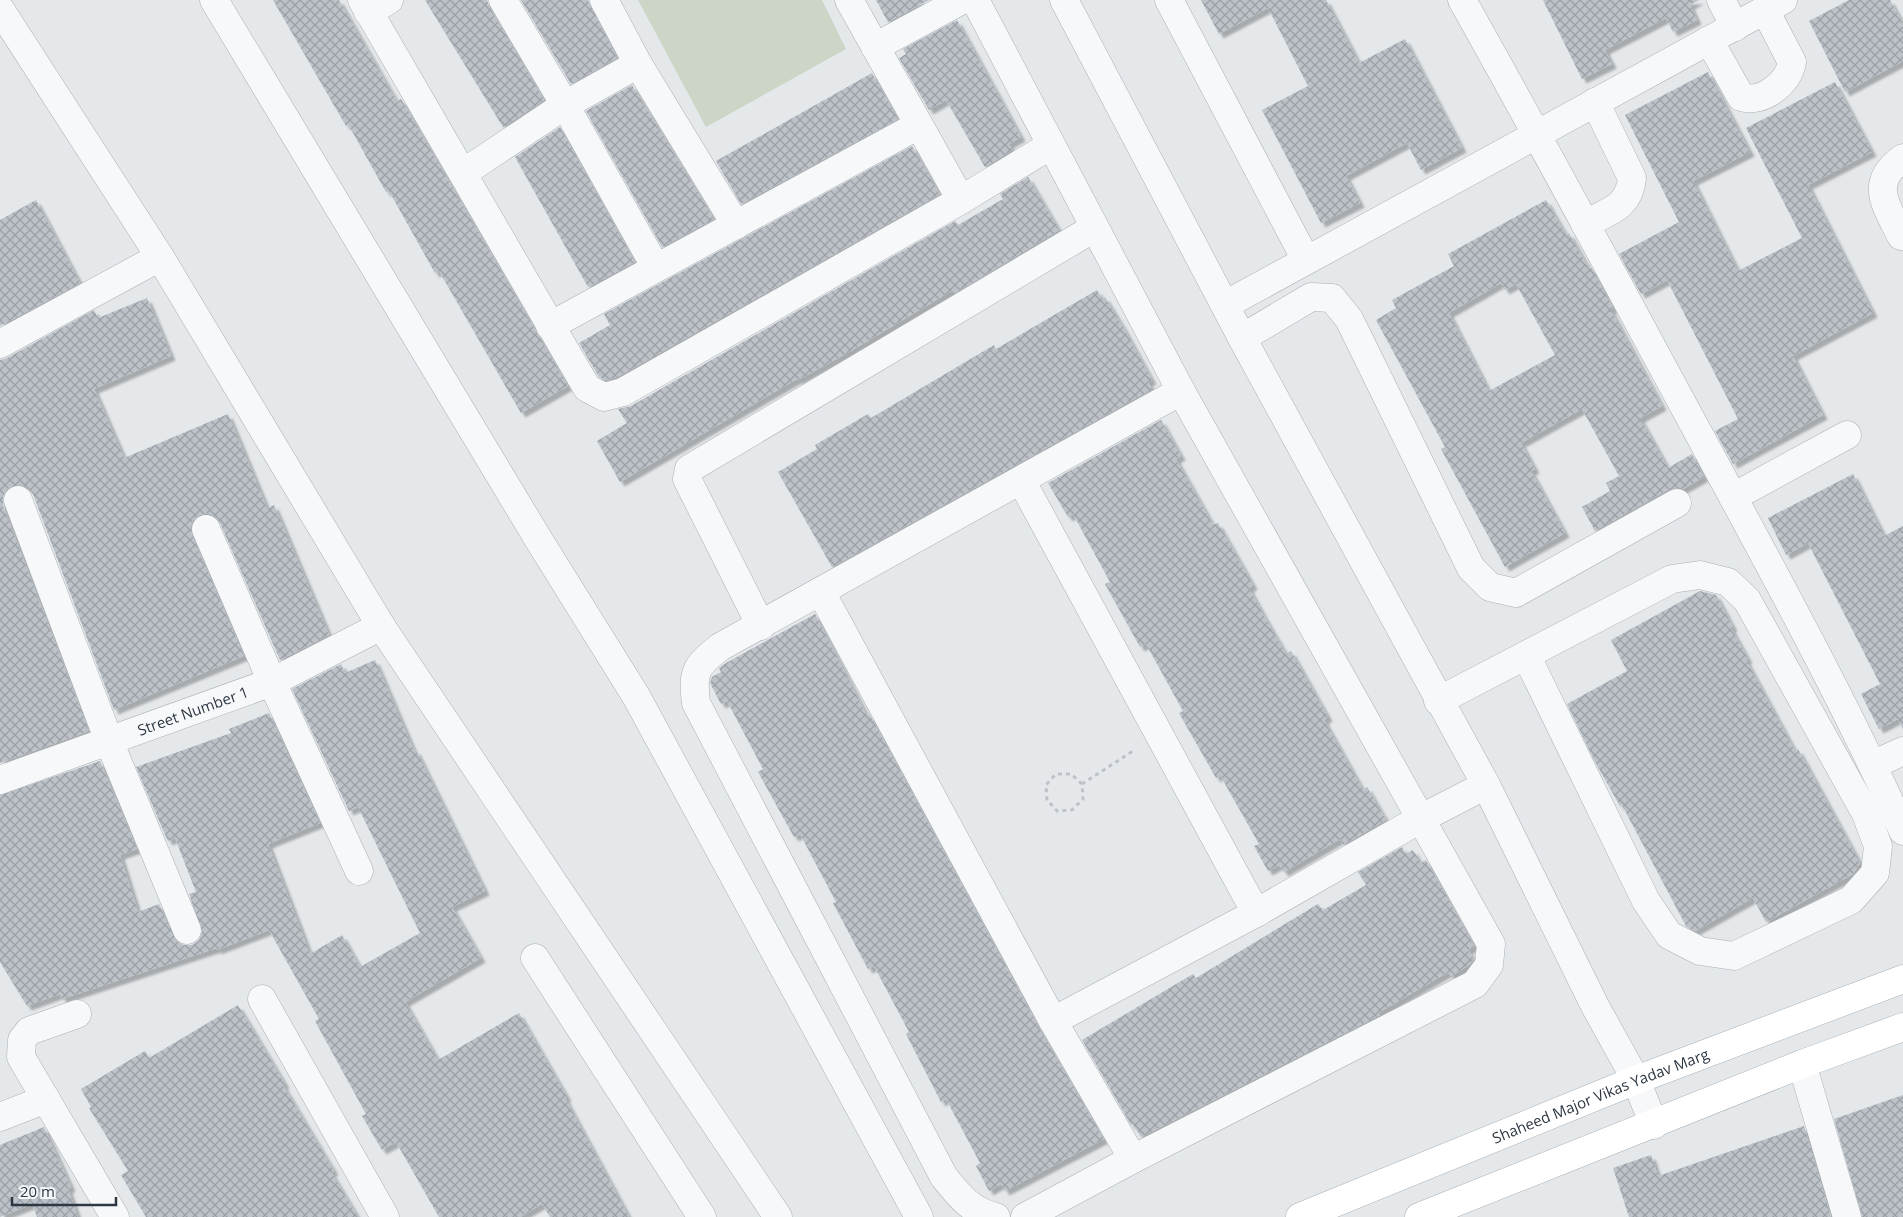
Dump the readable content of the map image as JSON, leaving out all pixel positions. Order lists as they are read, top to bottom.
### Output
{
  "streets": {
    "main road": ["Shaheed Major Vikas Yadav Marg"],
    "street": ["Street Number 1"]
  },
  "scale_bar": "20 m"
}
